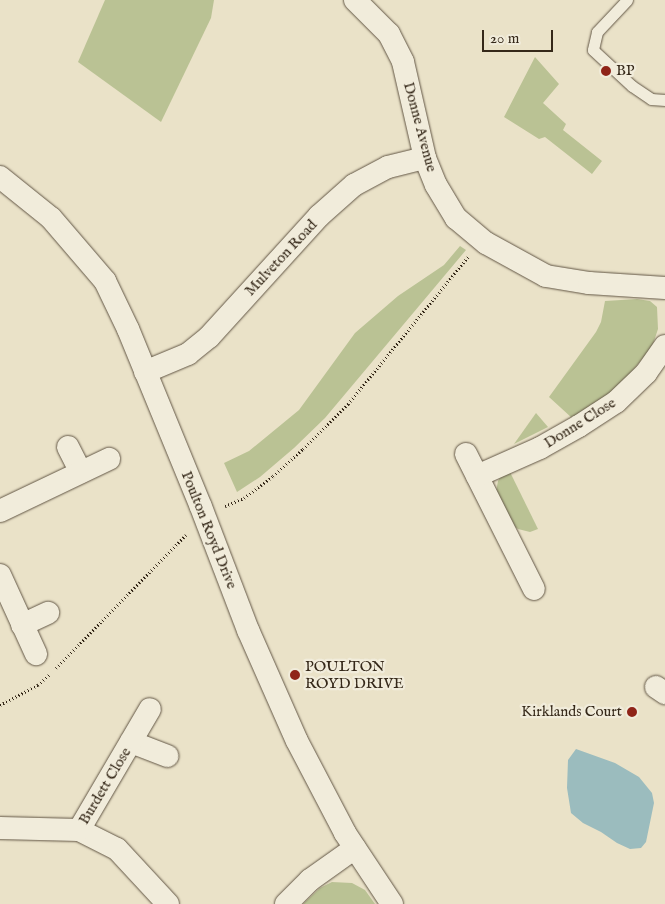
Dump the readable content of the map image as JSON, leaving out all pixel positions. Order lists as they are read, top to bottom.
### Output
{
  "streets": {
    "street": [
      "Donne Avenue",
      "Mulveton Road",
      "Donne Close",
      "Poulton Royd Drive",
      "Burdett Close"
    ]
  },
  "crossings": [
    ["Donne Avenue", "Mulveton Road"],
    ["Mulveton Road", "Poulton Royd Drive"]
  ],
  "places": ["BP", "POULTON ROYD DRIVE", "Kirklands Court"],
  "scale_bar": "20 m"
}
